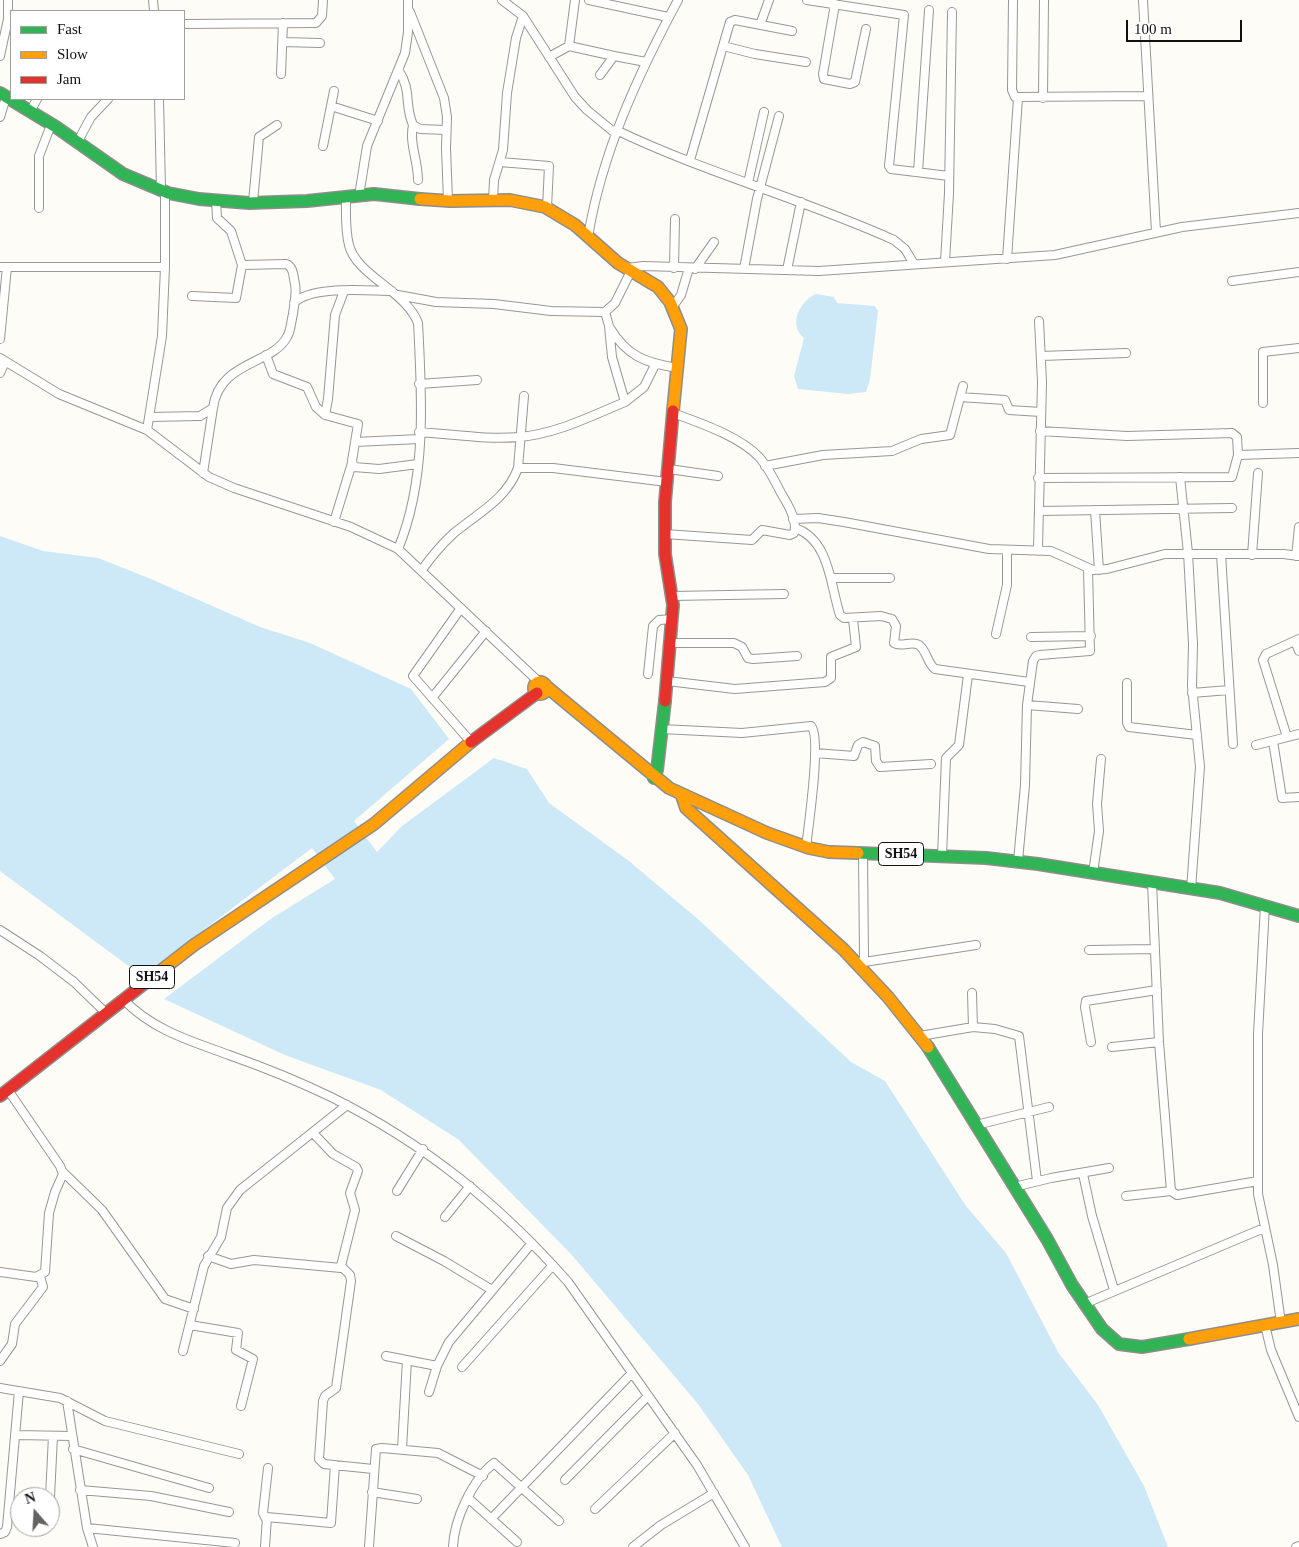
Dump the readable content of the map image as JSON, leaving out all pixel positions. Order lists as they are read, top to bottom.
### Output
{
  "streets": {
    "street": ["SH54"]
  },
  "legend": ["Fast", "Slow", "Jam"],
  "scale_bar": "100 m",
  "north": "top"
}
